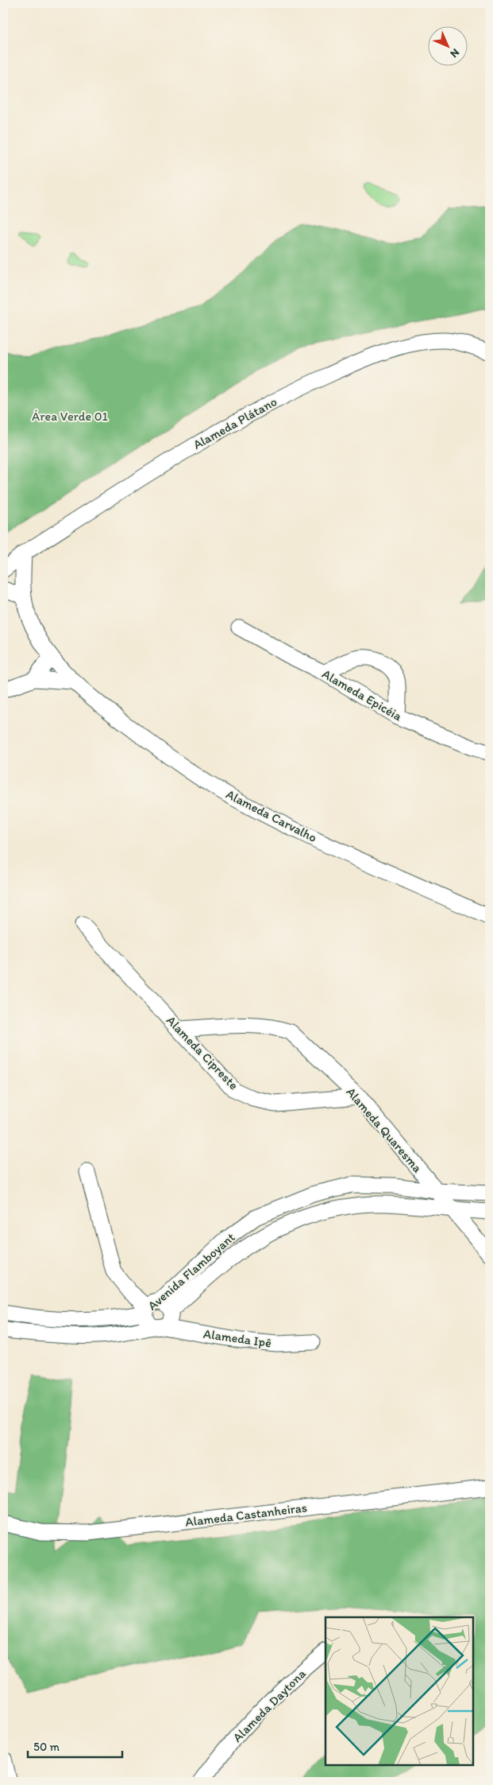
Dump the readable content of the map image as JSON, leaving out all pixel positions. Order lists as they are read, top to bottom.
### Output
{
  "streets": {
    "street": [
      "Alameda Plátano",
      "Alameda Epicéia",
      "Alameda Carvalho",
      "Alameda Cipreste",
      "Alameda Quaresma",
      "Avenida Flamboyant",
      "Alameda Ipê",
      "Alameda Castanheiras",
      "Alameda Daytona"
    ]
  },
  "crossings": [
    ["Alameda Plátano", "Alameda Carvalho"],
    ["Alameda Cipreste", "Alameda Quaresma"],
    ["Alameda Quaresma", "Avenida Flamboyant"],
    ["Avenida Flamboyant", "Alameda Ipê"]
  ],
  "parks": ["Área Verde 01"],
  "scale_bar": "50 m",
  "north": "bottom right"
}
